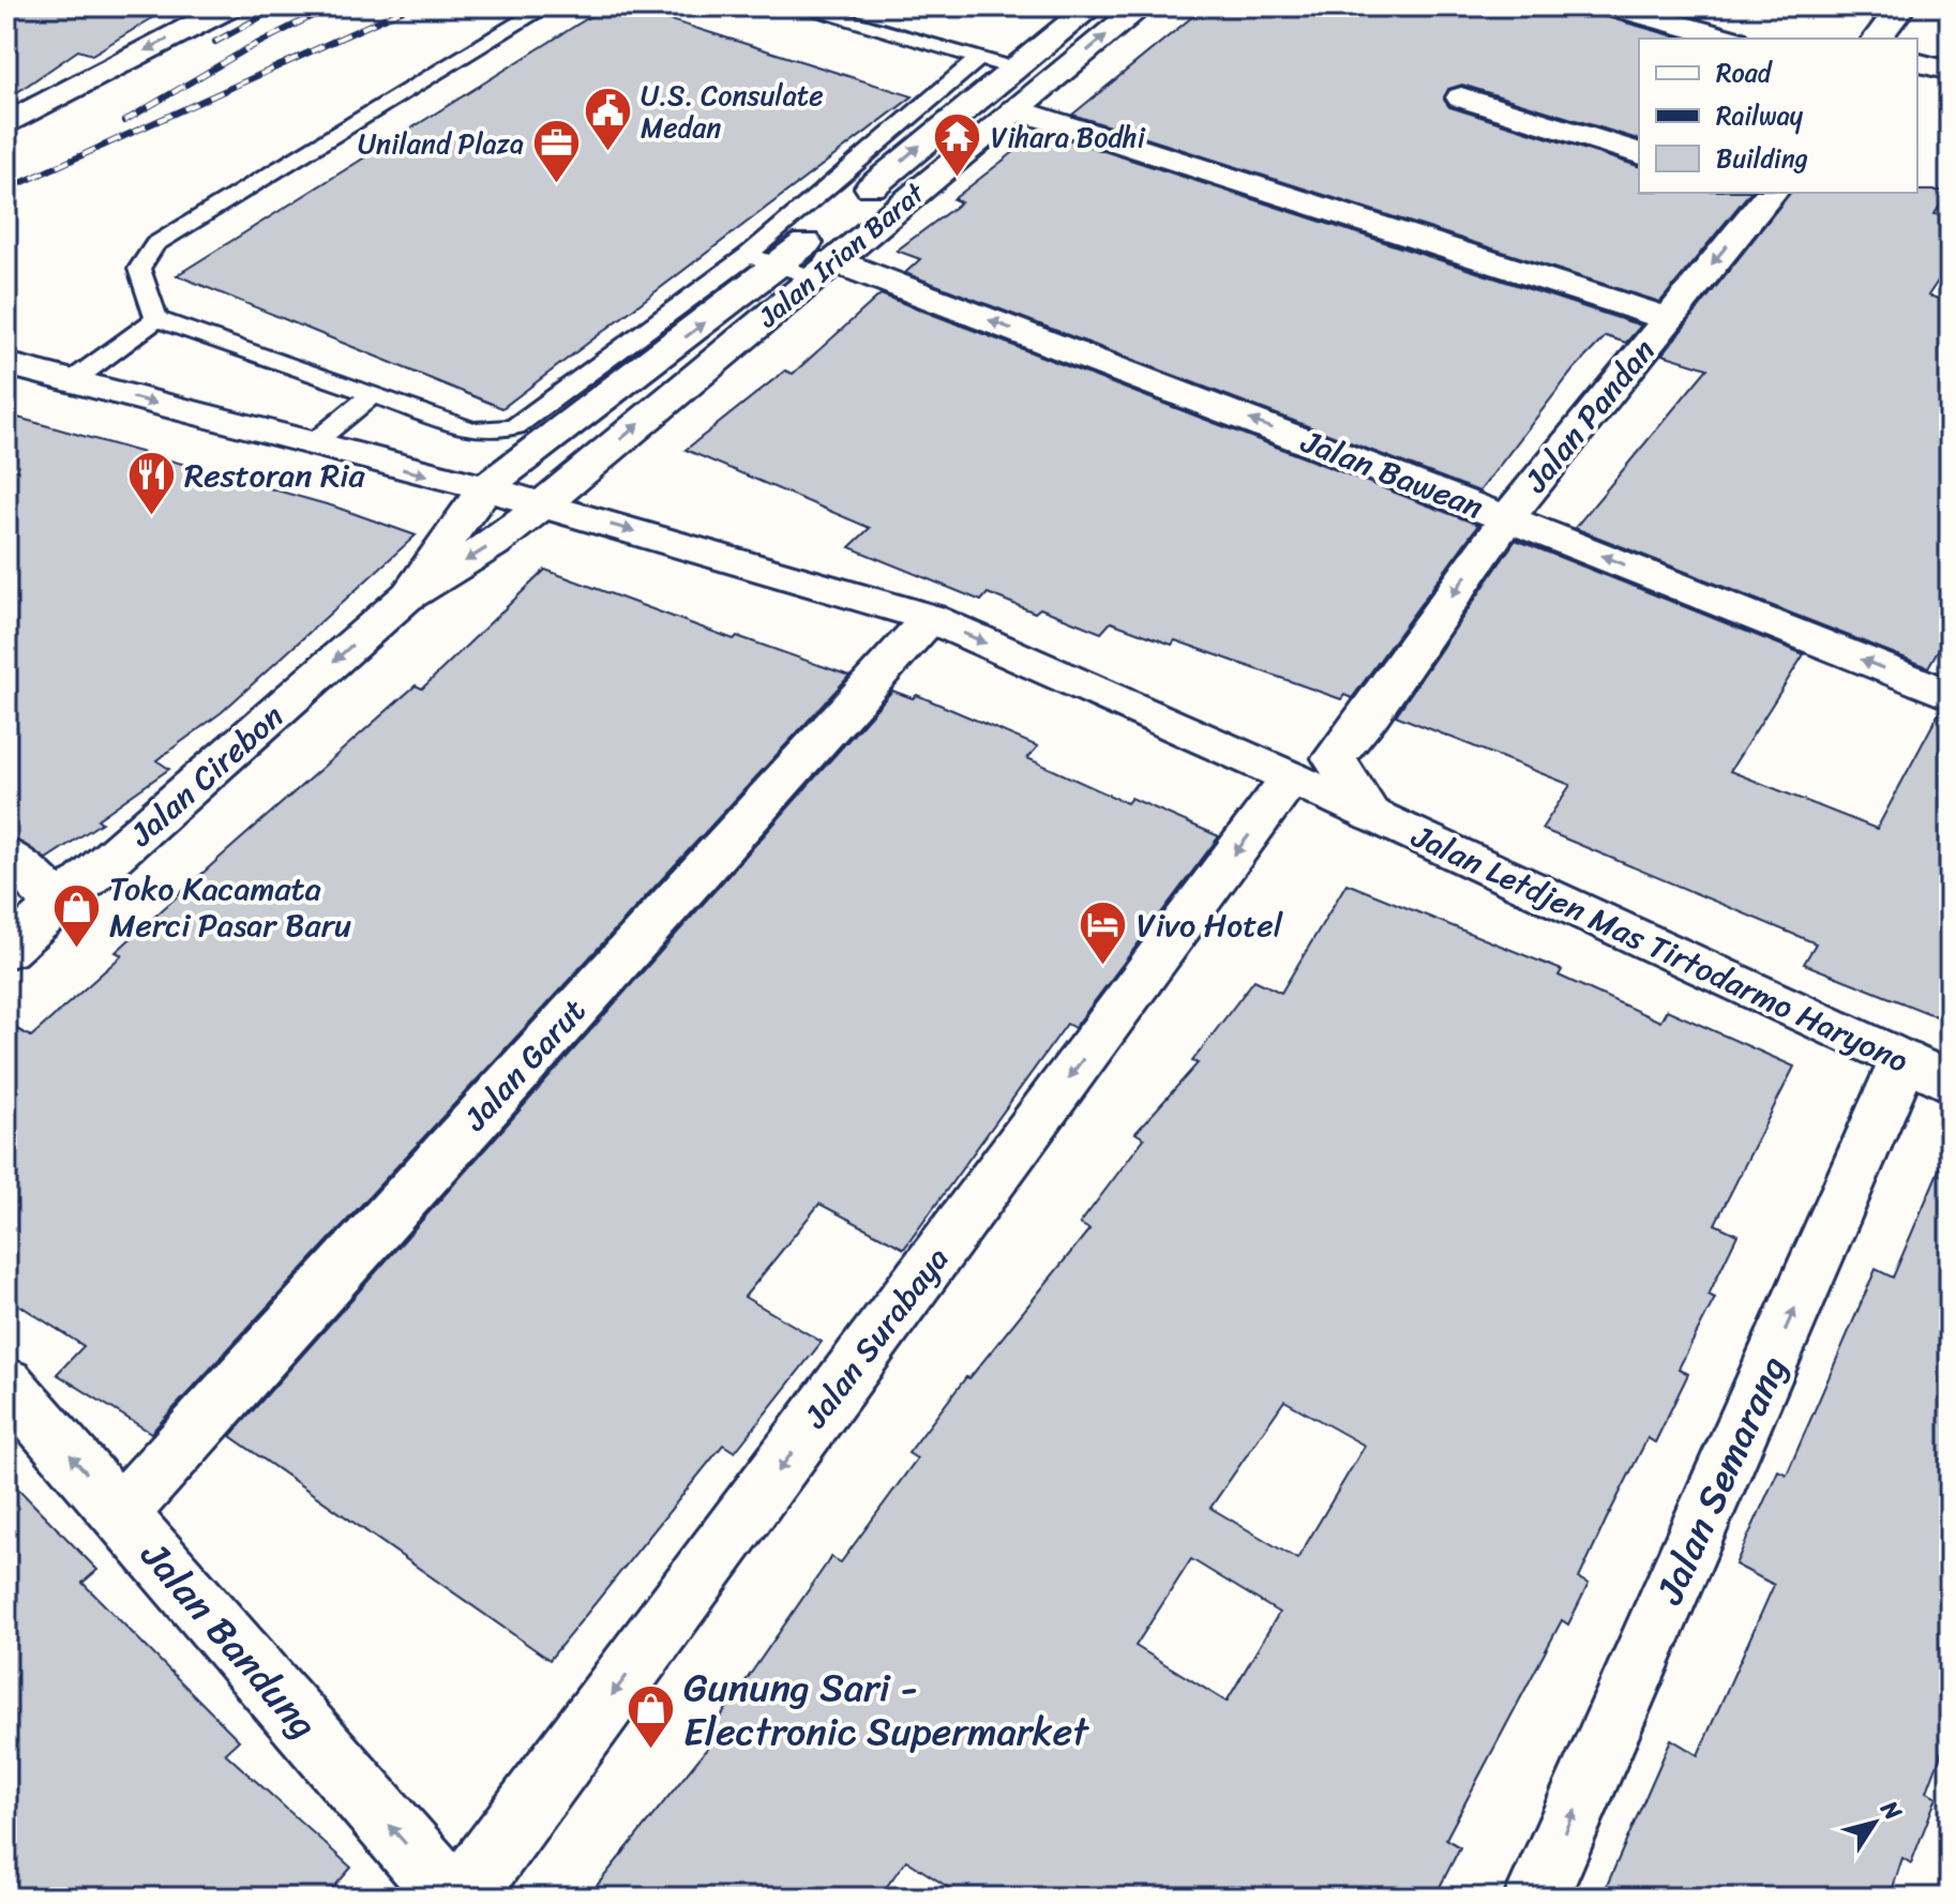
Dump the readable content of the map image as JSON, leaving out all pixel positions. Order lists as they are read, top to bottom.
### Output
{
  "streets": {
    "street": [
      "Jalan Irian Barat",
      "Jalan Pandan",
      "Jalan Bawean",
      "Jalan Cirebon",
      "Jalan Letdjen Mas Tirtodarmo Haryono",
      "Jalan Garut",
      "Jalan Surabaya",
      "Jalan Semarang",
      "Jalan Bandung"
    ]
  },
  "crossings": [
    ["Jalan Irian Barat", "Jalan Bawean"],
    ["Jalan Irian Barat", "Jalan Cirebon"],
    ["Jalan Irian Barat", "Jalan Letdjen Mas Tirtodarmo Haryono"],
    ["Jalan Pandan", "Jalan Bawean"],
    ["Jalan Pandan", "Jalan Letdjen Mas Tirtodarmo Haryono"],
    ["Jalan Cirebon", "Jalan Letdjen Mas Tirtodarmo Haryono"],
    ["Jalan Letdjen Mas Tirtodarmo Haryono", "Jalan Garut"],
    ["Jalan Letdjen Mas Tirtodarmo Haryono", "Jalan Surabaya"],
    ["Jalan Letdjen Mas Tirtodarmo Haryono", "Jalan Semarang"],
    ["Jalan Garut", "Jalan Bandung"]
  ],
  "one_way": [
    "Jalan Pandan",
    "Jalan Cirebon",
    "Jalan Letdjen Mas Tirtodarmo Haryono",
    "Jalan Surabaya",
    "Jalan Semarang",
    "Jalan Bandung"
  ],
  "places": {
    "public building": ["U.S. Consulate Medan"],
    "temple": ["Vihara Bodhi"],
    "office": ["Uniland Plaza"],
    "restaurant": ["Restoran Ria"],
    "shop": ["Toko Kacamata Merci Pasar Baru", "Gunung Sari - Electronic Supermarket"],
    "hotel": ["Vivo Hotel"]
  },
  "legend": ["Road", "Railway", "Building"],
  "north": "top right"
}
